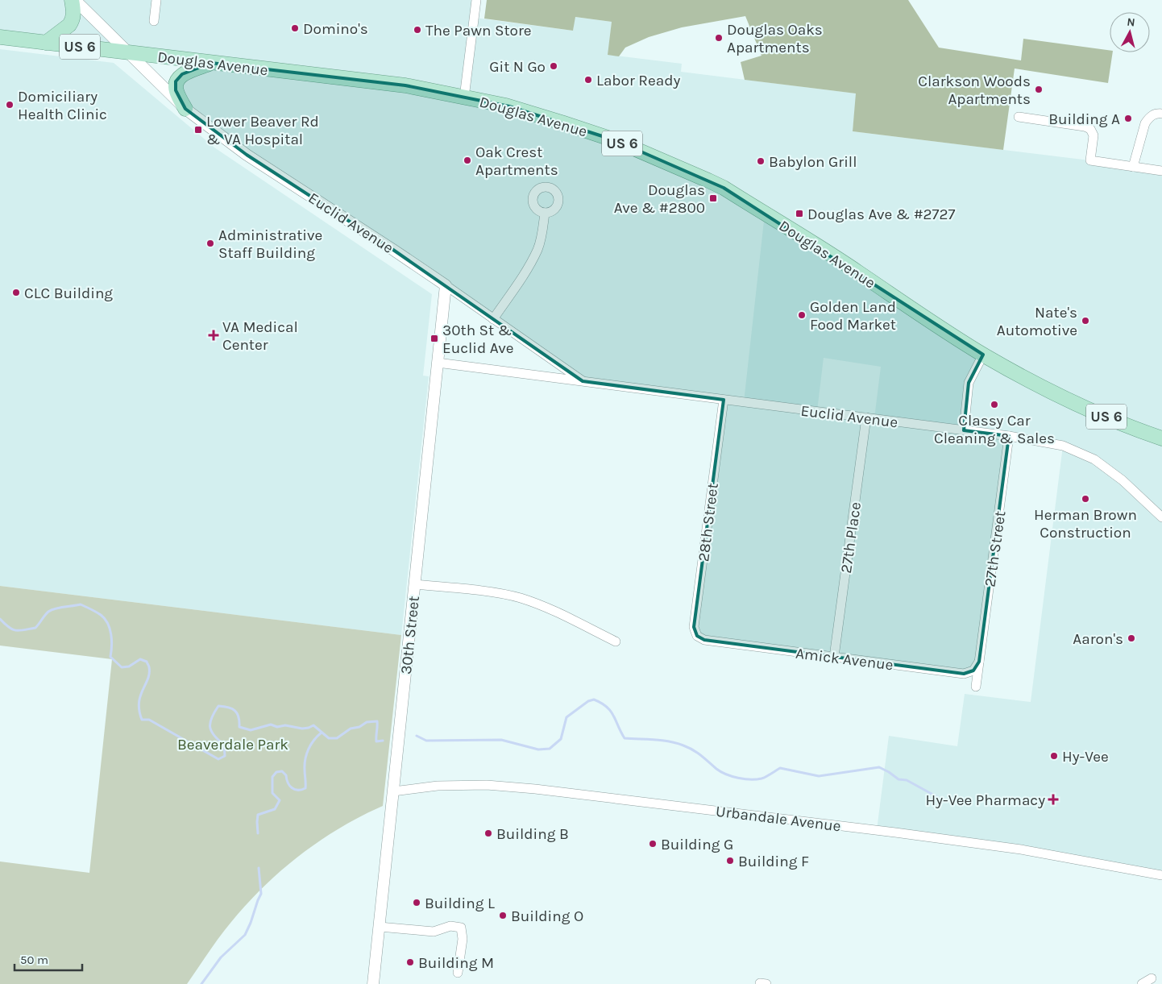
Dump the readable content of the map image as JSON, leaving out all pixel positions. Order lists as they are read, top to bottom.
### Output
{
  "streets": {
    "main road": ["US 6", "Douglas Avenue"],
    "street": [
      "Euclid Avenue",
      "28th Street",
      "27th Place",
      "27th Street",
      "30th Street",
      "Amick Avenue",
      "Urbandale Avenue"
    ]
  },
  "crossings": [
    ["Douglas Avenue", "Euclid Avenue"],
    ["Euclid Avenue", "28th Street"],
    ["Euclid Avenue", "27th Place"],
    ["Euclid Avenue", "27th Street"],
    ["Euclid Avenue", "30th Street"],
    ["28th Street", "Amick Avenue"],
    ["27th Place", "Amick Avenue"],
    ["27th Street", "Amick Avenue"],
    ["30th Street", "Urbandale Avenue"]
  ],
  "parks": ["Beaverdale Park"],
  "places": {
    "other": [
      "Domino's",
      "The Pawn Store",
      "Douglas Oaks Apartments",
      "Git N Go",
      "Labor Ready",
      "Clarkson Woods Apartments",
      "Domiciliary Health Clinic",
      "Building A",
      "Oak Crest Apartments",
      "Babylon Grill",
      "Administrative Staff Building",
      "CLC Building",
      "Golden Land Food Market",
      "Nate's Automotive",
      "Classy Car Cleaning & Sales",
      "Herman Brown Construction",
      "Aaron's",
      "Hy-Vee",
      "Building B",
      "Building G",
      "Building F",
      "Building L",
      "Building O",
      "Building M"
    ],
    "transit": [
      "Lower Beaver Rd & VA Hospital",
      "Douglas Ave & #2800",
      "Douglas Ave & #2727",
      "30th St & Euclid Ave"
    ],
    "health": ["VA Medical Center", "Hy-Vee Pharmacy"]
  },
  "scale_bar": "50 m",
  "north": "top"
}
